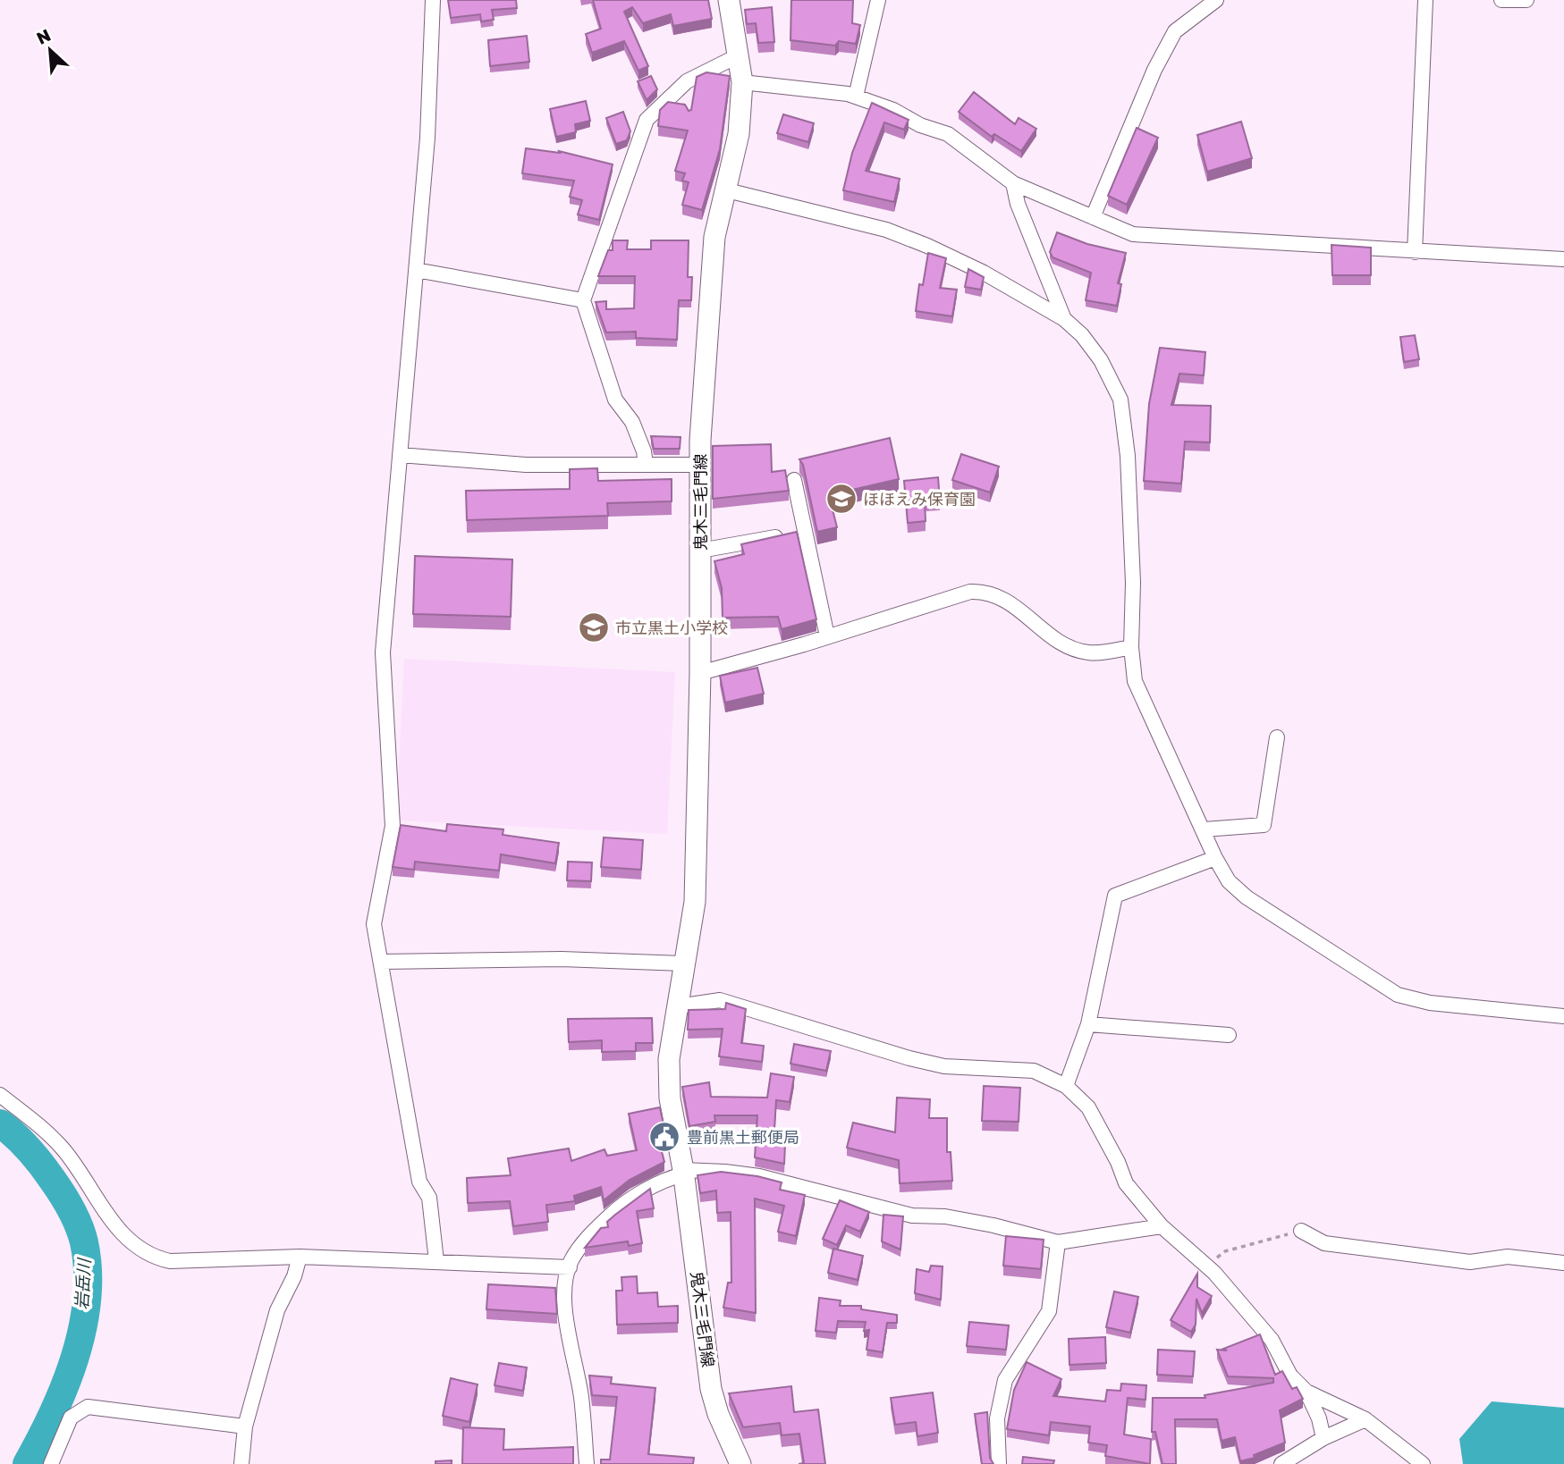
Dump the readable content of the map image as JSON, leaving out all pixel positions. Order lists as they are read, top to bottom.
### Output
{
  "streets": {
    "main road": ["鬼木三毛門線"]
  },
  "water": ["岩岳川"],
  "places": {
    "school or university": ["ほほえみ保育園", "市立黒土小学校"],
    "public building": ["豊前黒土郵便局"]
  },
  "north": "top left"
}
